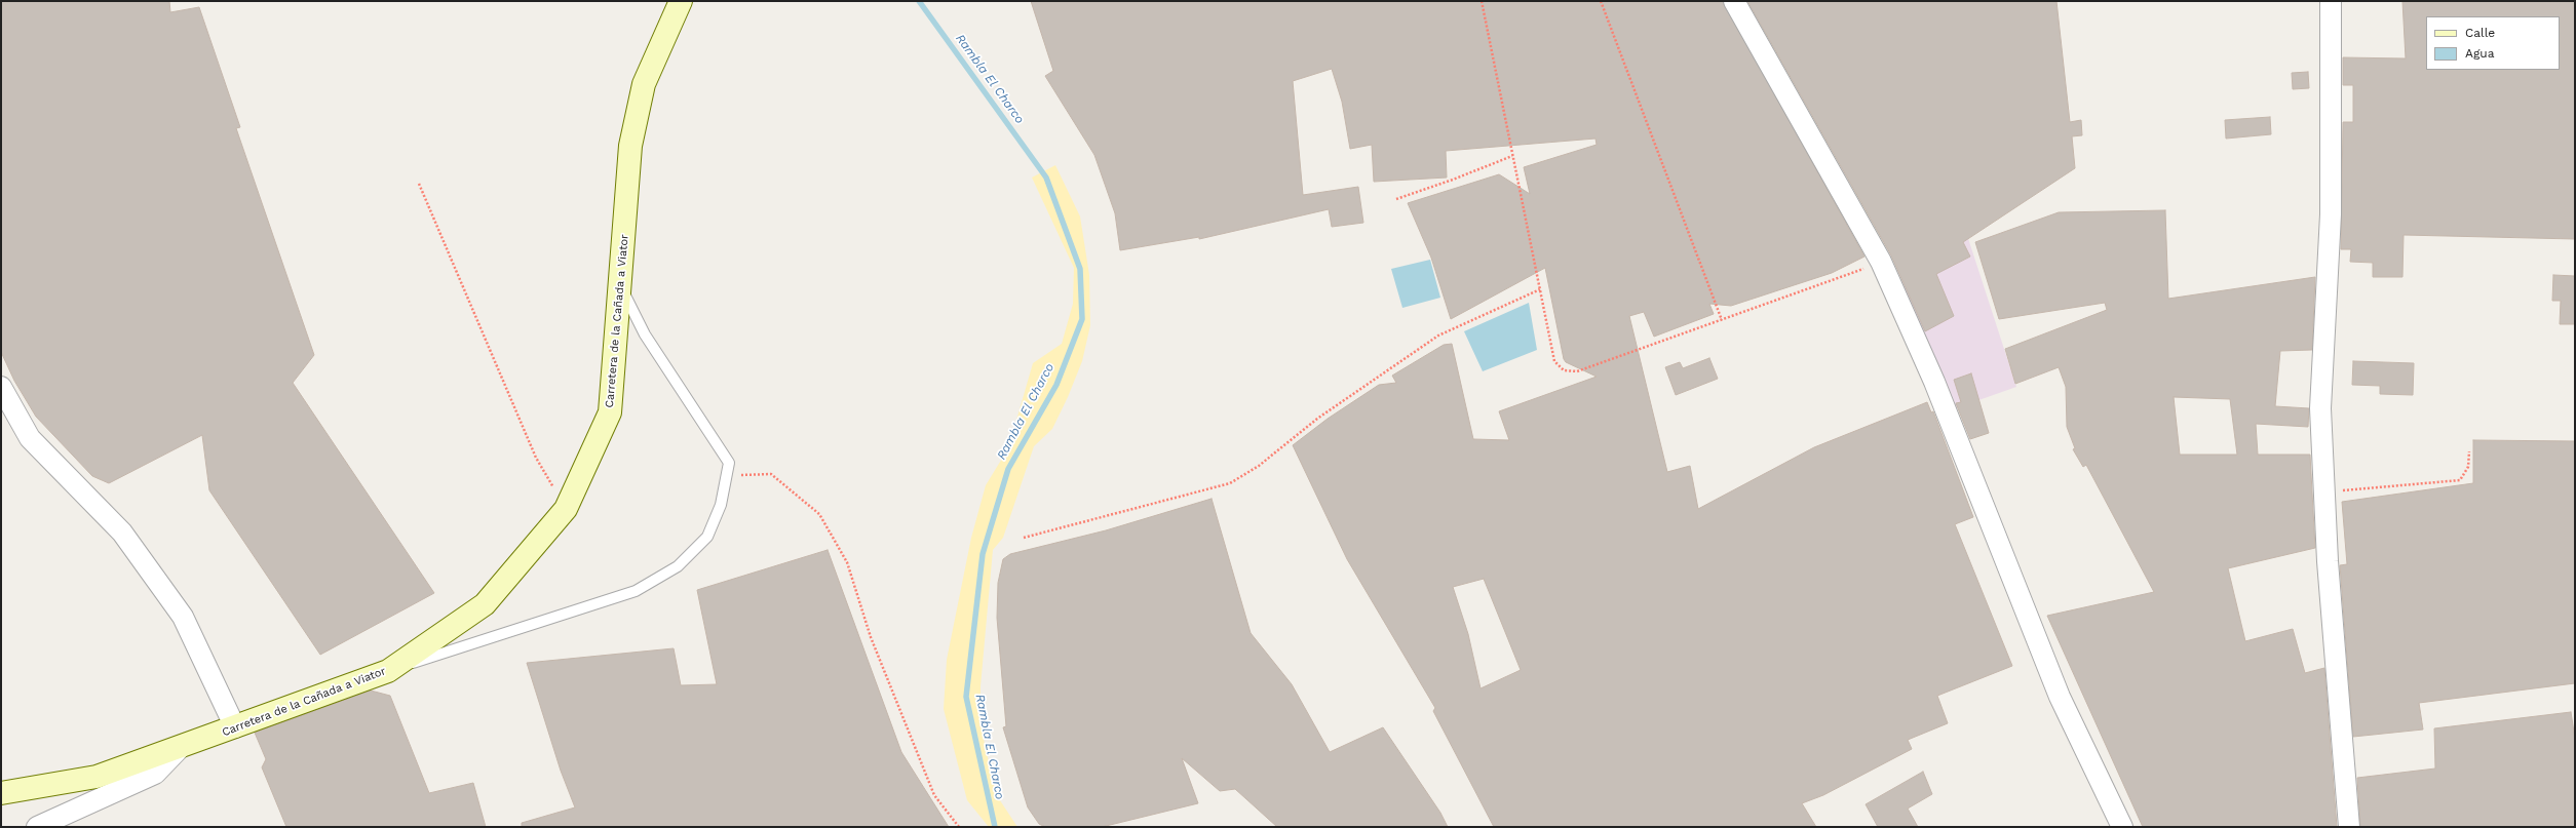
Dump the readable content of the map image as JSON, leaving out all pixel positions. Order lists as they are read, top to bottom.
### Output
{
  "streets": {
    "street": ["Carretera de la Cañada a Viator"]
  },
  "water": ["Rambla El Charco"],
  "legend": ["Calle", "Agua"]
}
